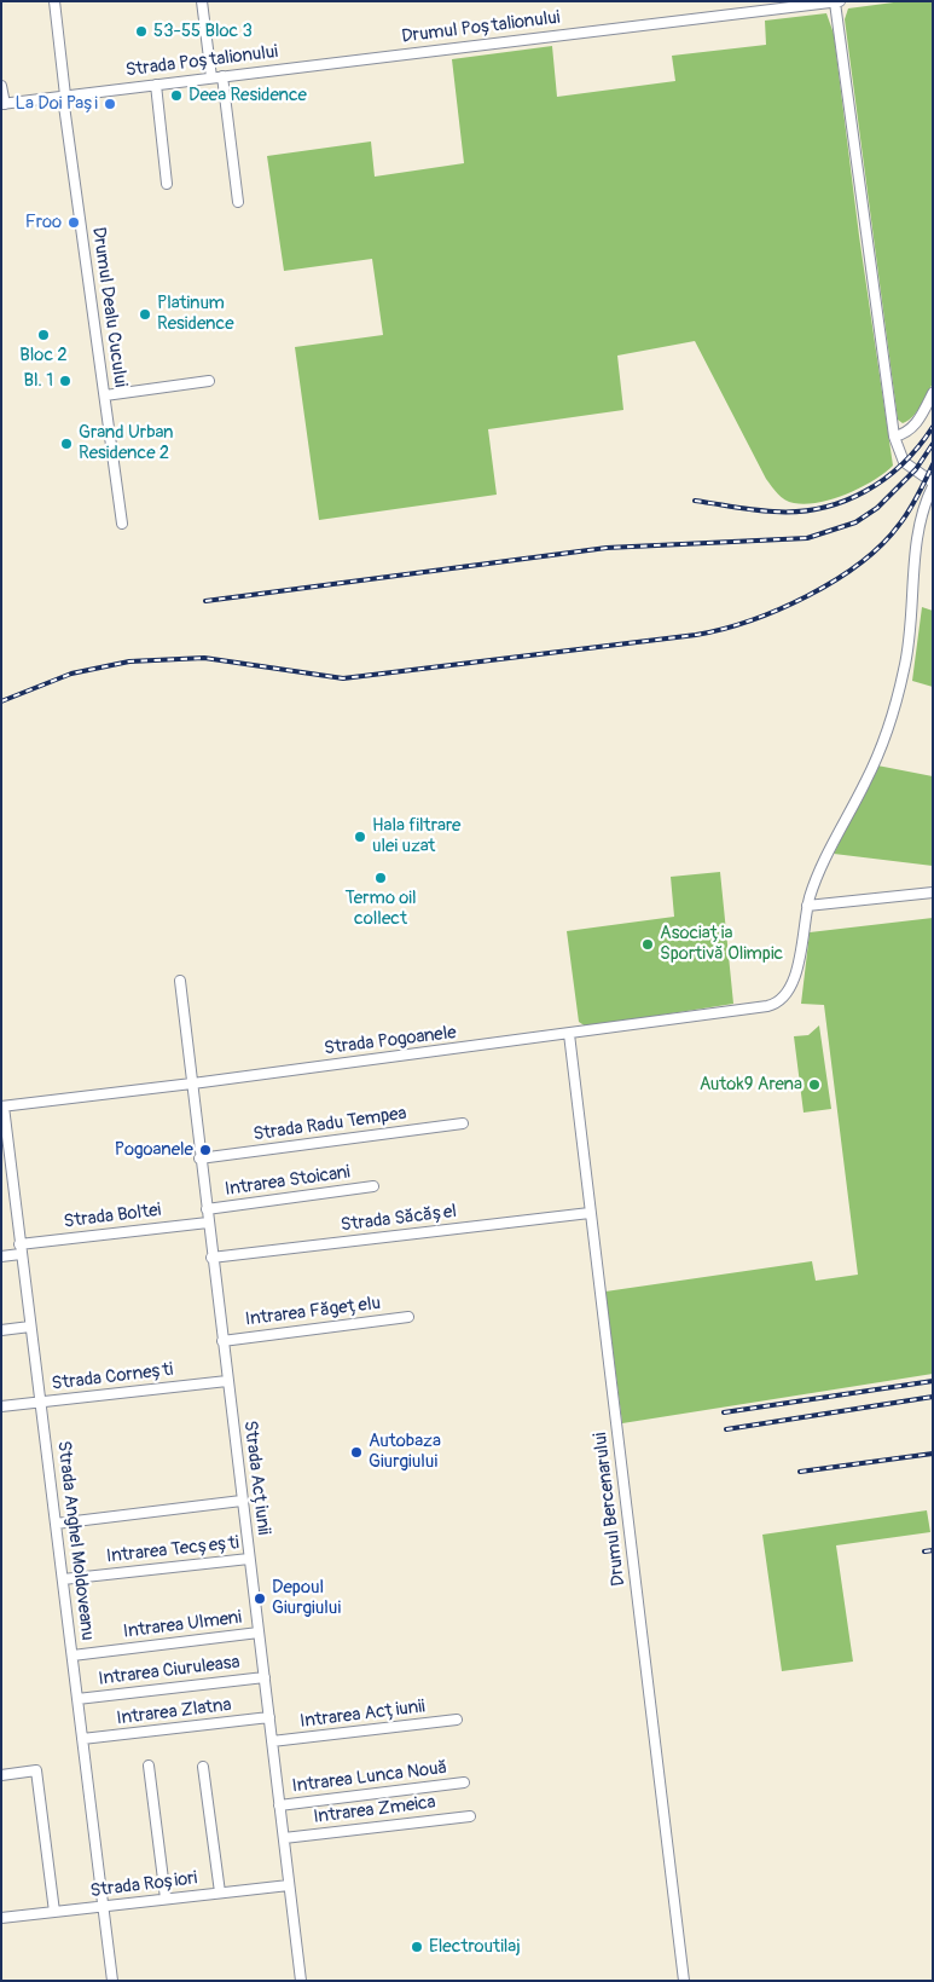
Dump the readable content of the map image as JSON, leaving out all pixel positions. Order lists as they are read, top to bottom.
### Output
{
  "streets": {
    "street": [
      "Drumul Poștalionului",
      "Strada Poștalionului",
      "Drumul Dealu Cucului",
      "Strada Pogoanele",
      "Strada Radu Tempea",
      "Intrarea Stoicani",
      "Strada Boltei",
      "Strada Săcășel",
      "Intrarea Făgețelu",
      "Strada Cornești",
      "Strada Acțiunii",
      "Drumul Bercenarului",
      "Strada Anghel Moldoveanu",
      "Intrarea Tecșești",
      "Intrarea Ulmeni",
      "Intrarea Ciuruleasa",
      "Intrarea Zlatna",
      "Intrarea Acțiunii",
      "Intrarea Lunca Nouă",
      "Intrarea Zmeica",
      "Strada Roșiori"
    ]
  },
  "crossings": [
    ["Drumul Poștalionului", "Strada Poștalionului"],
    ["Strada Poștalionului", "Drumul Dealu Cucului"],
    ["Strada Pogoanele", "Strada Acțiunii"],
    ["Strada Pogoanele", "Drumul Bercenarului"],
    ["Strada Pogoanele", "Strada Anghel Moldoveanu"],
    ["Strada Radu Tempea", "Strada Acțiunii"],
    ["Intrarea Stoicani", "Strada Acțiunii"],
    ["Strada Boltei", "Strada Acțiunii"],
    ["Strada Boltei", "Strada Anghel Moldoveanu"],
    ["Strada Săcășel", "Strada Acțiunii"],
    ["Strada Săcășel", "Drumul Bercenarului"],
    ["Intrarea Făgețelu", "Strada Acțiunii"],
    ["Strada Cornești", "Strada Acțiunii"],
    ["Strada Cornești", "Strada Anghel Moldoveanu"],
    ["Strada Acțiunii", "Intrarea Tecșești"],
    ["Strada Acțiunii", "Intrarea Ulmeni"],
    ["Strada Acțiunii", "Intrarea Ciuruleasa"],
    ["Strada Acțiunii", "Intrarea Zlatna"],
    ["Strada Acțiunii", "Intrarea Acțiunii"],
    ["Strada Acțiunii", "Intrarea Lunca Nouă"],
    ["Strada Acțiunii", "Intrarea Zmeica"],
    ["Strada Acțiunii", "Strada Roșiori"],
    ["Strada Anghel Moldoveanu", "Intrarea Tecșești"],
    ["Strada Anghel Moldoveanu", "Intrarea Ulmeni"],
    ["Strada Anghel Moldoveanu", "Intrarea Ciuruleasa"],
    ["Strada Anghel Moldoveanu", "Intrarea Zlatna"],
    ["Strada Anghel Moldoveanu", "Strada Roșiori"]
  ],
  "places": [
    "53-55 Bloc 3",
    "Deea Residence",
    "La Doi Pași",
    "Froo",
    "Platinum Residence",
    "Bloc 2",
    "Bl. 1",
    "Grand Urban Residence 2",
    "Hala filtrare ulei uzat",
    "Termo oil collect",
    "Asociația Sportivă Olimpic",
    "Autok9 Arena",
    "Pogoanele",
    "Autobaza Giurgiului",
    "Depoul Giurgiului",
    "Electroutilaj"
  ]
}
